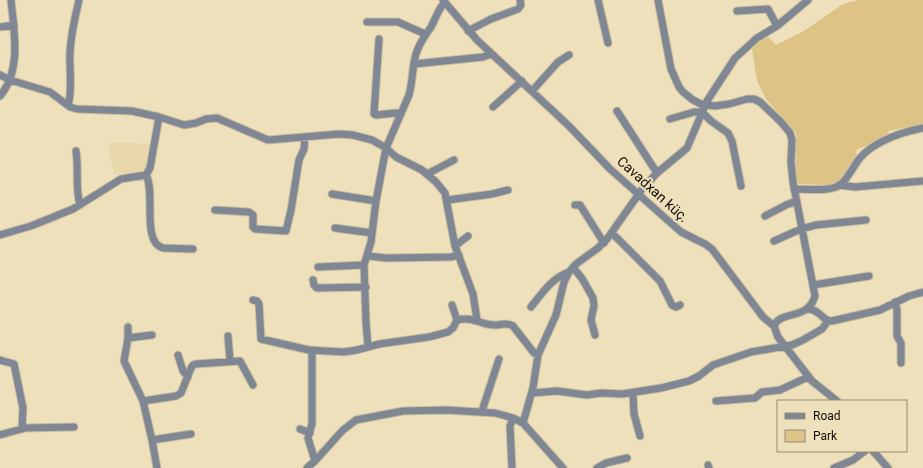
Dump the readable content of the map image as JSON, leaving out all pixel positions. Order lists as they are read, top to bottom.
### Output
{
  "streets": {
    "street": ["Cavadxan küç."]
  },
  "legend": ["Road", "Park"]
}
